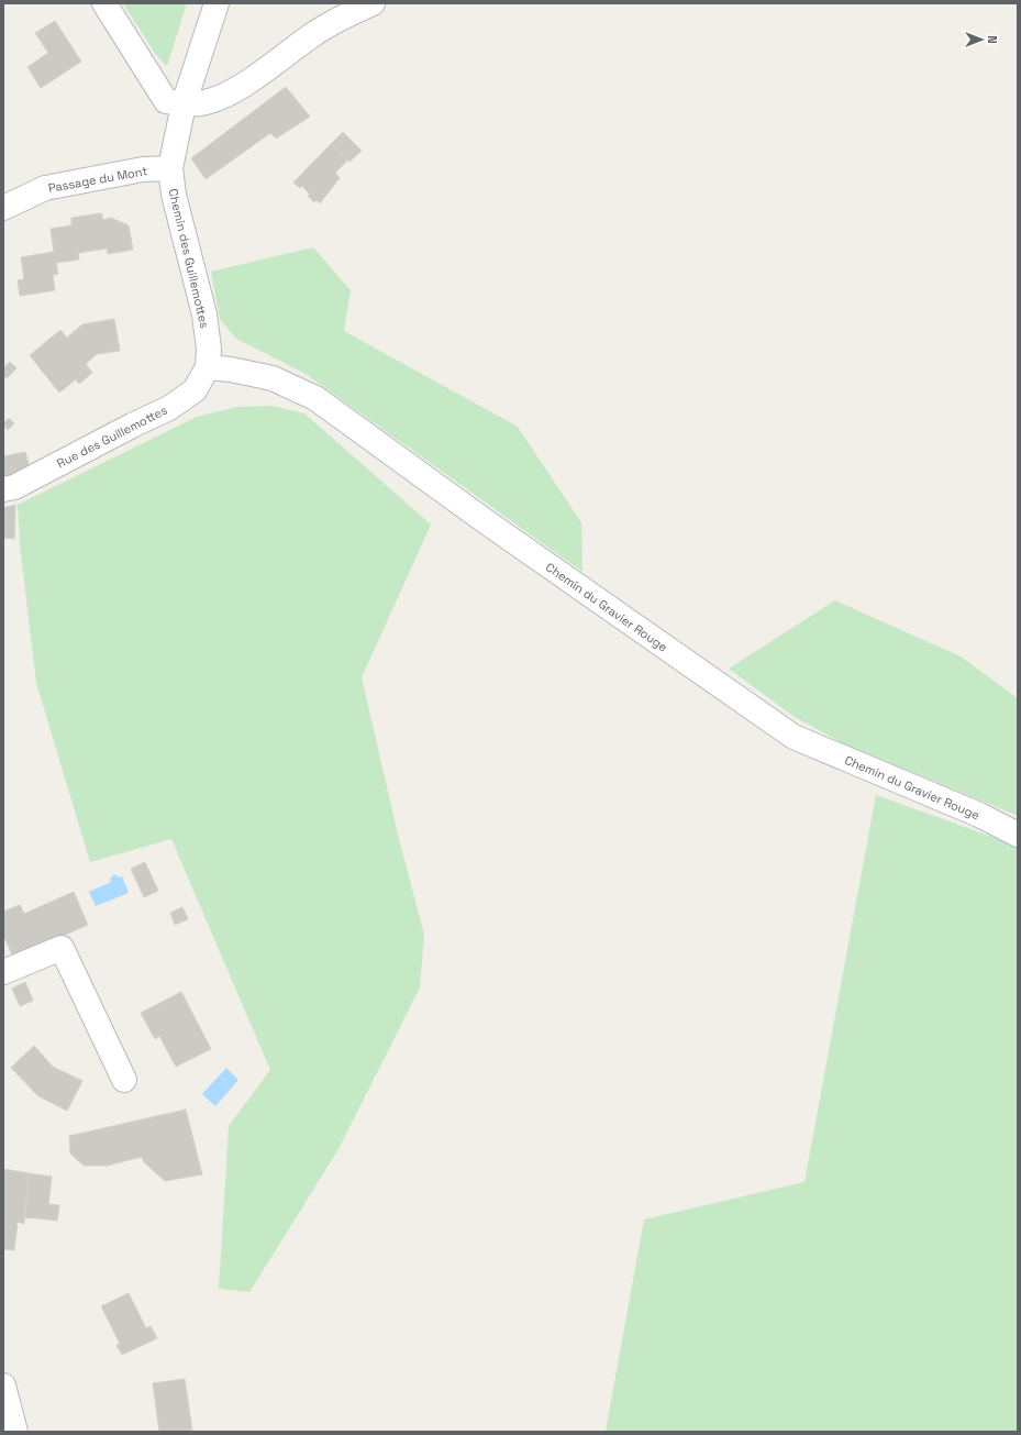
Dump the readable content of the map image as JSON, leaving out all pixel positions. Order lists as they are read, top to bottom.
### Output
{
  "streets": {
    "street": [
      "Passage du Mont",
      "Chemin des Guillemottes",
      "Rue des Guillemottes",
      "Chemin du Gravier Rouge"
    ]
  },
  "crossings": [
    ["Passage du Mont", "Chemin des Guillemottes"],
    ["Chemin des Guillemottes", "Rue des Guillemottes"],
    ["Chemin des Guillemottes", "Chemin du Gravier Rouge"],
    ["Rue des Guillemottes", "Chemin du Gravier Rouge"]
  ],
  "north": "right"
}
